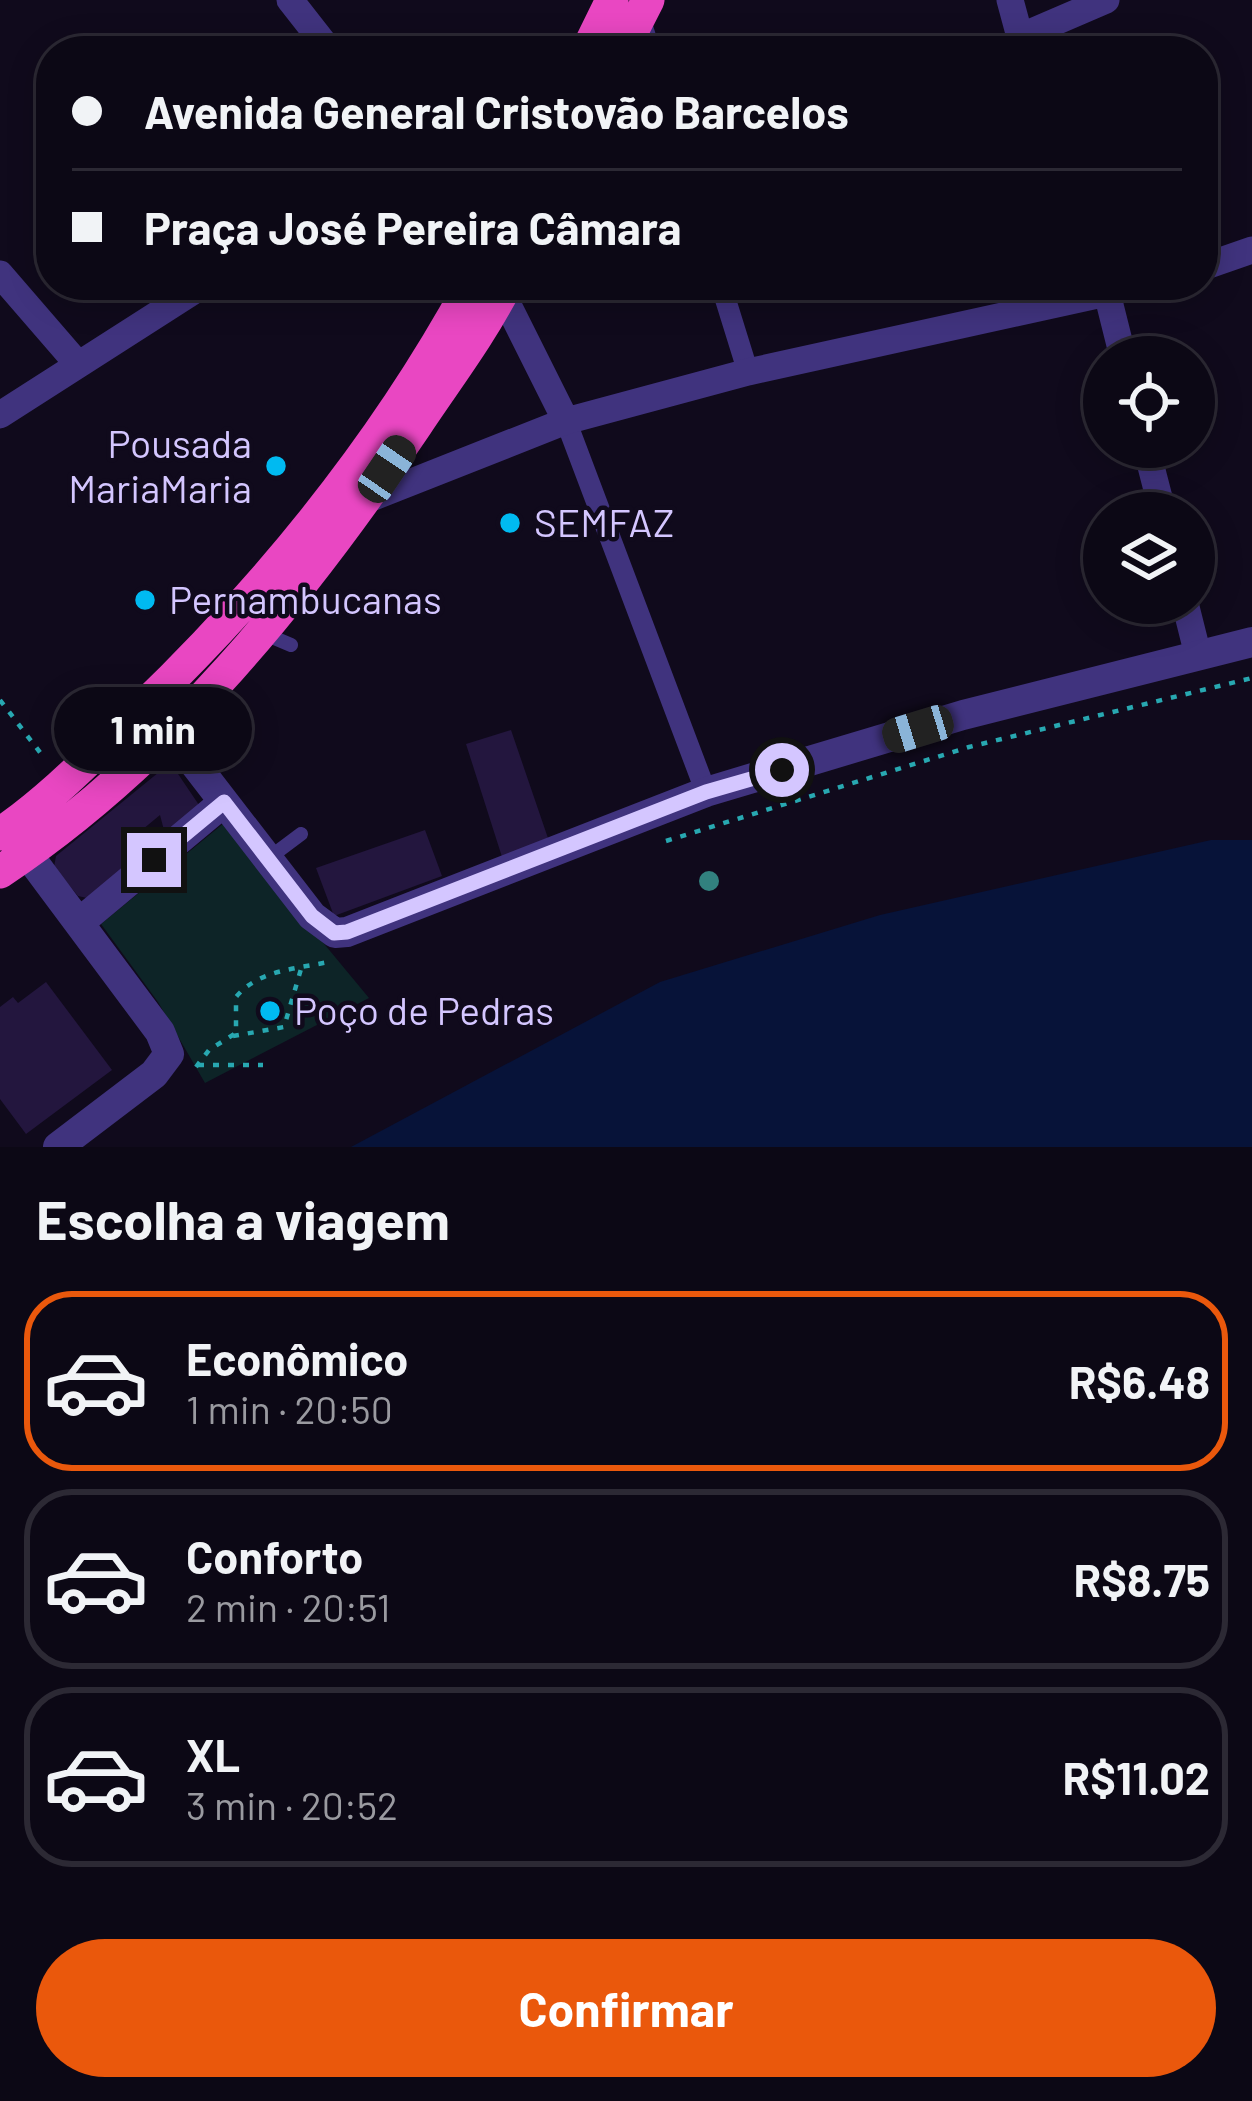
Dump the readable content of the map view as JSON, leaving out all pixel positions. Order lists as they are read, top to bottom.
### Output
{
  "places": [
    "Pousada MariaMaria",
    "SEMFAZ",
    "Pernambucanas",
    "Poço de Pedras"
  ],
  "page": {
    "banner": ["Avenida General Cristovão Barcelos", "Praça José Pereira Câmara"],
    "bubble": "1 min",
    "heading": "Escolha a viagem",
    "list": [
      {
        "name": "Econômico",
        "note": "1 min · 20:50",
        "value": "R$6.48"
      },
      {
        "name": "Conforto",
        "note": "2 min · 20:51",
        "value": "R$8.75"
      },
      {
        "name": "XL",
        "note": "3 min · 20:52",
        "value": "R$11.02"
      }
    ],
    "buttons": "Confirmar"
  }
}
